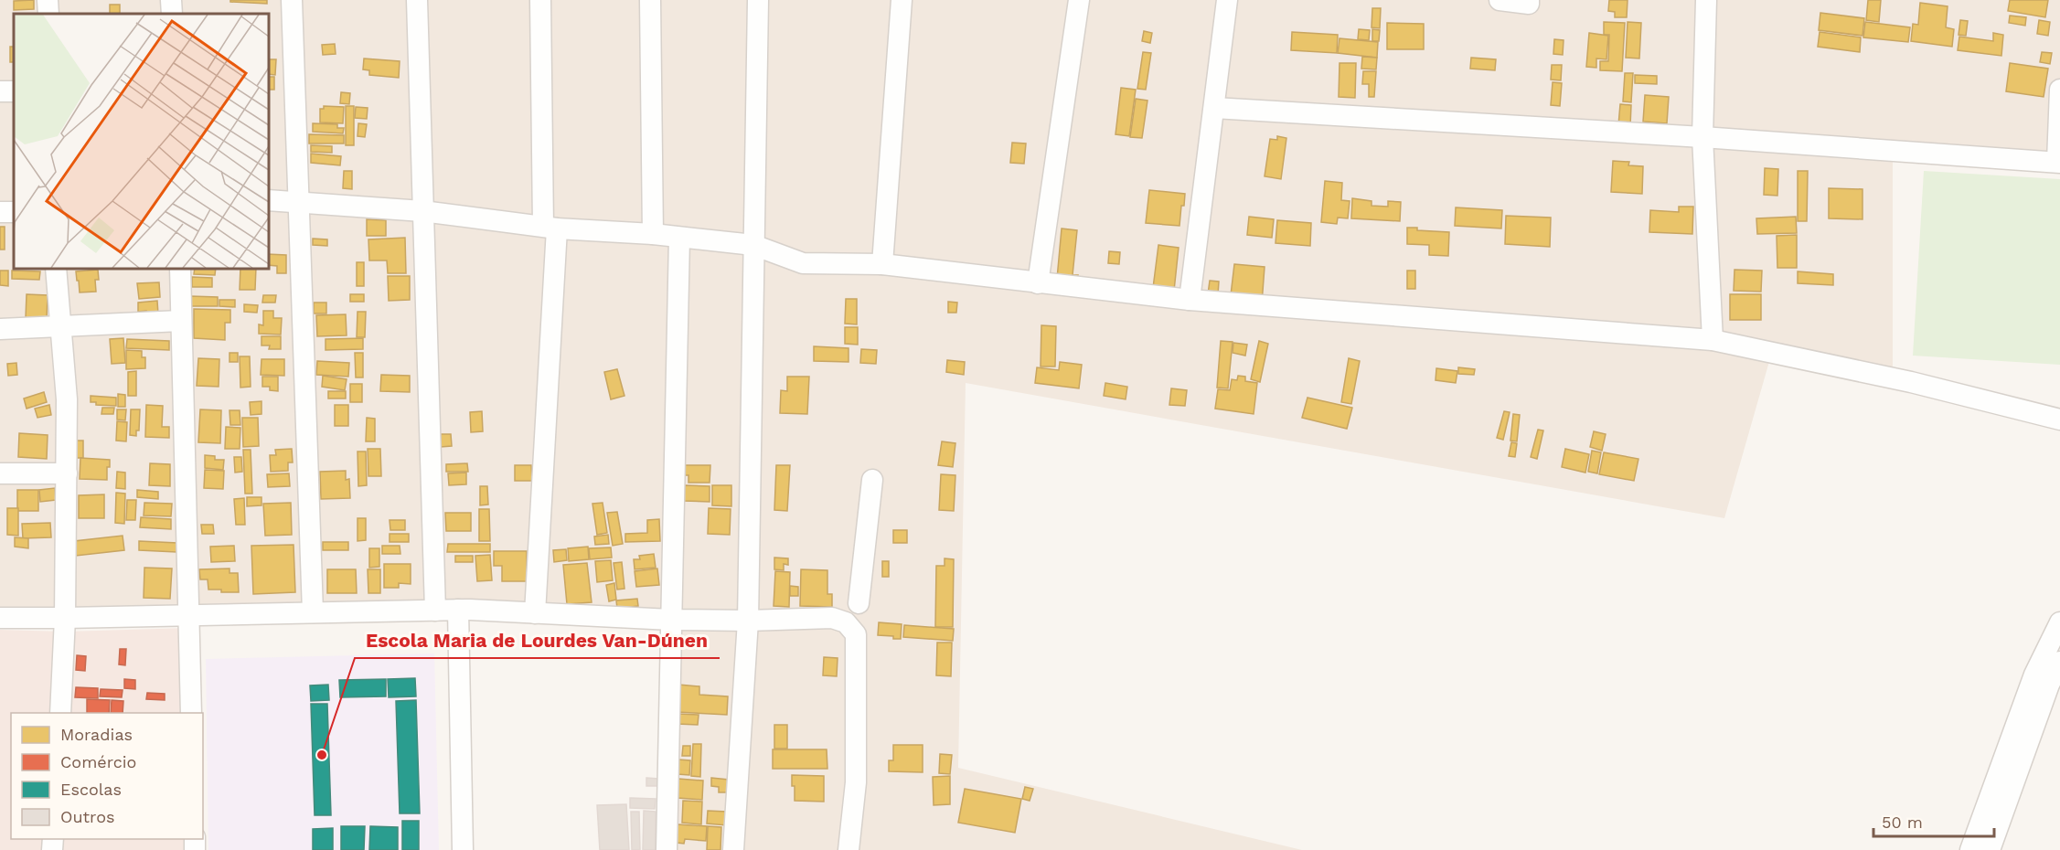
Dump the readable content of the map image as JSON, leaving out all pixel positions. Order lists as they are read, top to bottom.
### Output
{
  "places": ["Escola Maria de Lourdes Van-Dúnen"],
  "legend": [
    "Moradias",
    "Comércio",
    "Escolas",
    "Outros"
  ],
  "scale_bar": "50 m"
}
